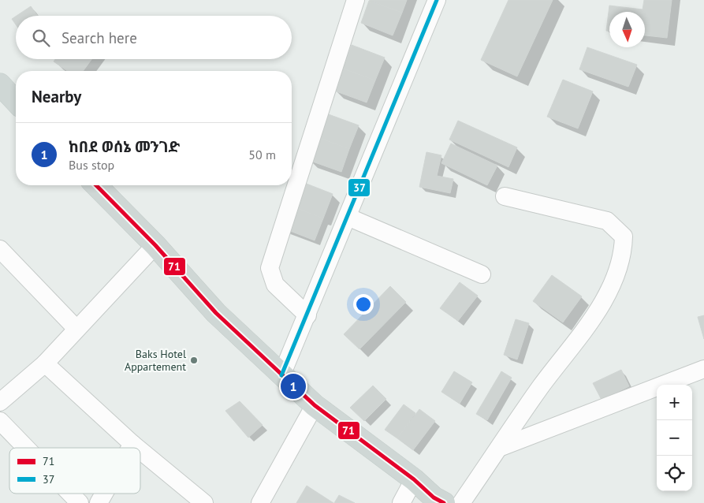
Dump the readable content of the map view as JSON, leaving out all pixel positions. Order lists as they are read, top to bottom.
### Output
{
  "places": ["Baks Hotel Appartement"],
  "lines": ["transit line 37", "transit line 71"],
  "legend": ["71", "37"],
  "north": "bottom",
  "page": {
    "search": "Search here",
    "heading": "Nearby",
    "list": [
      {
        "mark": "1",
        "name": "ከበደ ወሰኔ መንገድ",
        "note": "Bus stop",
        "value": "50 m"
      }
    ],
    "pins": "1",
    "map_buttons": ["+", "−"]
  }
}
